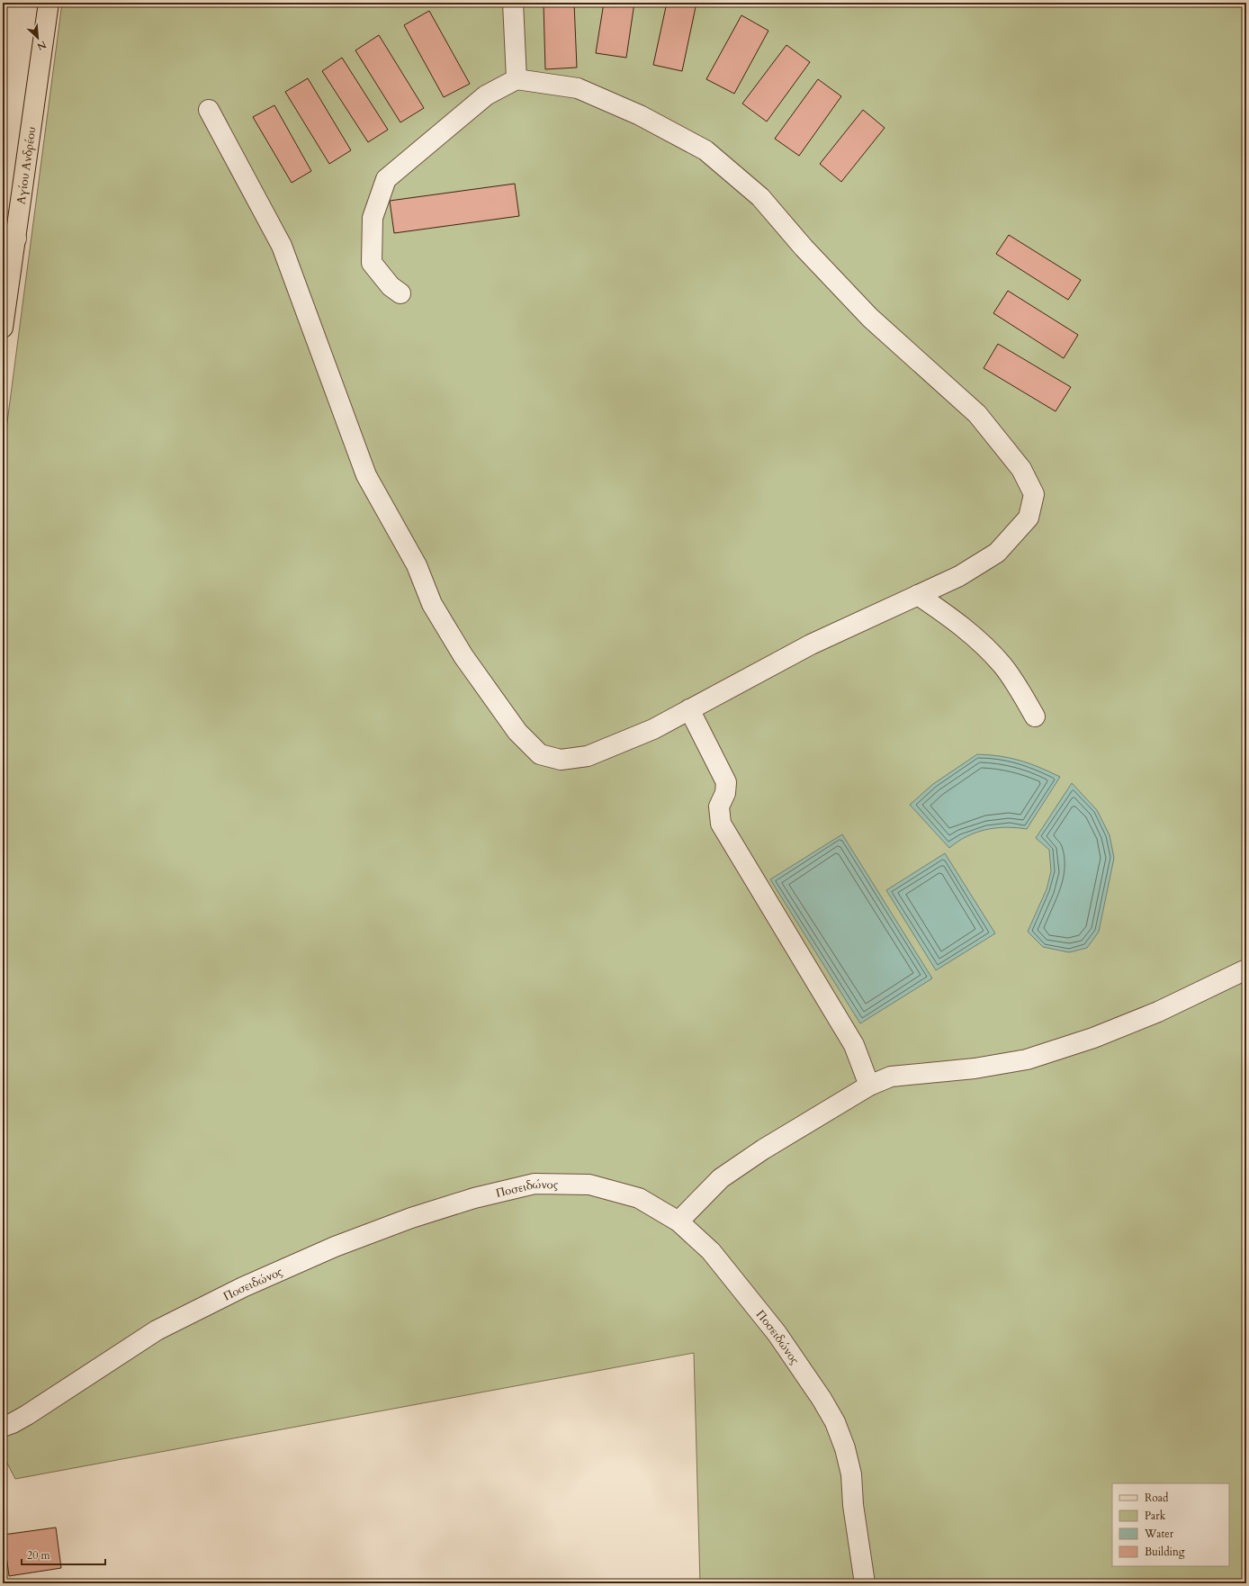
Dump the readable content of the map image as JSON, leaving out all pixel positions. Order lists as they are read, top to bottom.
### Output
{
  "streets": {
    "main road": ["Αγίου Ανδρέου"],
    "street": ["Ποσειδώνος"]
  },
  "legend": [
    "Road",
    "Park",
    "Water",
    "Building"
  ],
  "scale_bar": "20 m",
  "north": "bottom right"
}
